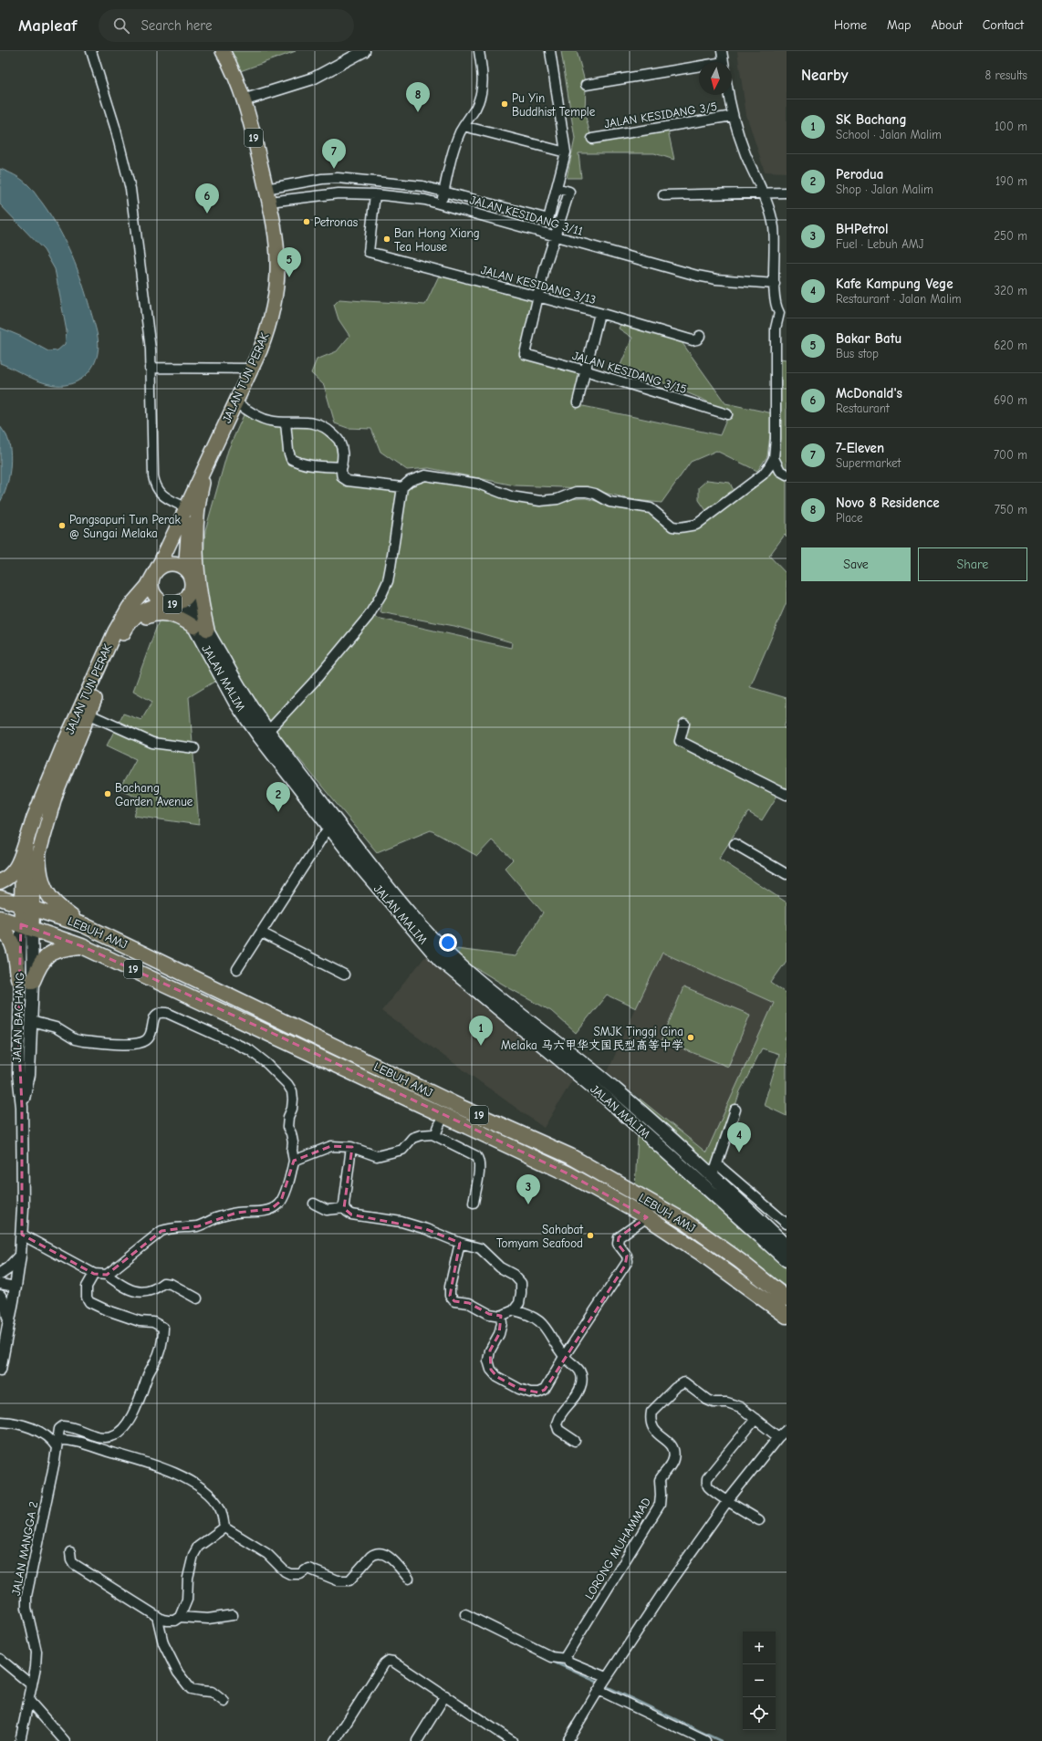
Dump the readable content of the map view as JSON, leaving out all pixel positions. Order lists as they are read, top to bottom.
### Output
{
  "streets": {
    "highway": ["19", "LEBUH AMJ"],
    "main road": ["JALAN TUN PERAK", "JALAN MALIM"],
    "street": [
      "JALAN KESIDANG 3/5",
      "JALAN KESIDANG 3/11",
      "JALAN KESIDANG 3/13",
      "JALAN KESIDANG 3/15",
      "JALAN BACHANG",
      "JALAN MANGGA 2",
      "LORONG MUHAMMAD"
    ]
  },
  "crossings": [
    ["19", "JALAN TUN PERAK"],
    ["19", "JALAN MALIM"],
    ["JALAN KESIDANG 3/11", "JALAN KESIDANG 3/13"],
    ["JALAN KESIDANG 3/11", "JALAN TUN PERAK"],
    ["JALAN KESIDANG 3/13", "JALAN KESIDANG 3/15"],
    ["JALAN TUN PERAK", "JALAN MALIM"],
    ["JALAN TUN PERAK", "LEBUH AMJ"],
    ["LEBUH AMJ", "JALAN BACHANG"]
  ],
  "places": [
    "Pu Yin Buddhist Temple",
    "Petronas",
    "Ban Hong Xiang Tea House",
    "Pangsapuri Tun Perak @ Sungai Melaka",
    "Bachang Garden Avenue",
    "SMJK Tinggi Cina Melaka 马六甲华文国民型高等中学",
    "Sahabat Tomyam Seafood"
  ],
  "north": "bottom",
  "page": {
    "header": "Mapleaf",
    "search": "Search here",
    "nav": [
      "Home",
      "Map",
      "About",
      "Contact"
    ],
    "heading": ["Nearby", "8 results"],
    "pins": [
      "8",
      "7",
      "6",
      "5",
      "2",
      "1",
      "4",
      "3"
    ],
    "list": [
      {
        "mark": "1",
        "name": "SK Bachang",
        "note": "School · Jalan Malim",
        "value": "100 m"
      },
      {
        "mark": "2",
        "name": "Perodua",
        "note": "Shop · Jalan Malim",
        "value": "190 m"
      },
      {
        "mark": "3",
        "name": "BHPetrol",
        "note": "Fuel · Lebuh AMJ",
        "value": "250 m"
      },
      {
        "mark": "4",
        "name": "Kafe Kampung Vege",
        "note": "Restaurant · Jalan Malim",
        "value": "320 m"
      },
      {
        "mark": "5",
        "name": "Bakar Batu",
        "note": "Bus stop",
        "value": "620 m"
      },
      {
        "mark": "6",
        "name": "McDonald's",
        "note": "Restaurant",
        "value": "690 m"
      },
      {
        "mark": "7",
        "name": "7-Eleven",
        "note": "Supermarket",
        "value": "700 m"
      },
      {
        "mark": "8",
        "name": "Novo 8 Residence",
        "note": "Place",
        "value": "750 m"
      }
    ],
    "buttons": ["Save", "Share"],
    "map_buttons": ["+", "−"]
  }
}
